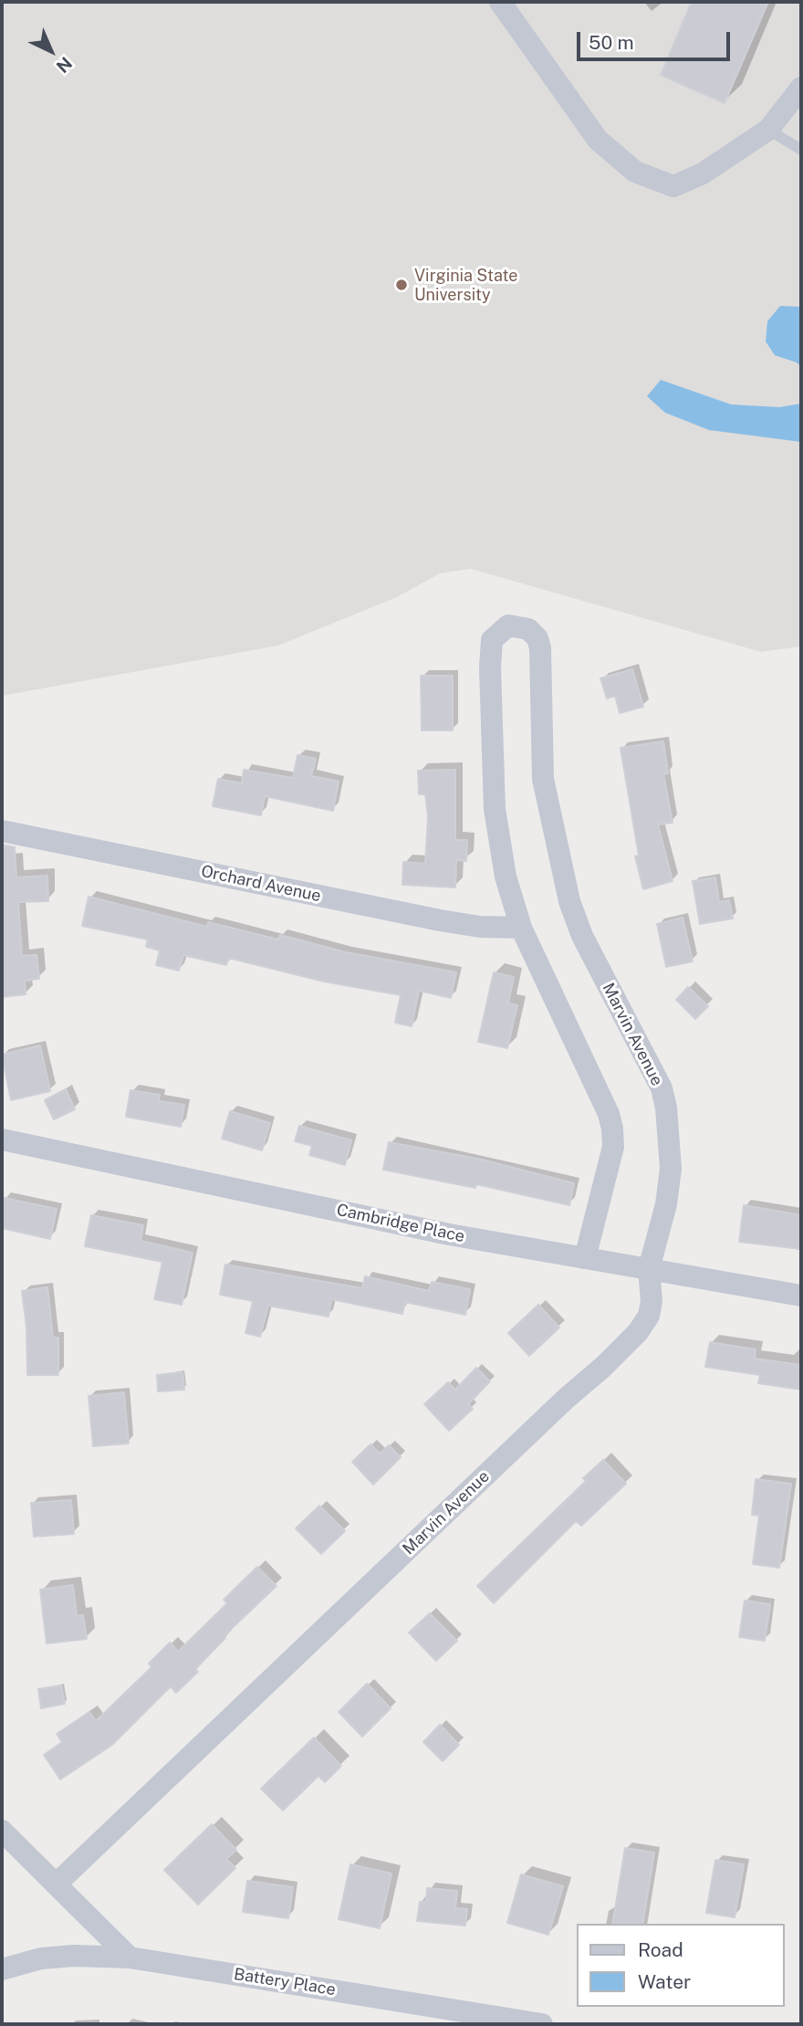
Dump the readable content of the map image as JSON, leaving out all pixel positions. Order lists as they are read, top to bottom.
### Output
{
  "streets": {
    "street": [
      "Orchard Avenue",
      "Marvin Avenue",
      "Cambridge Place",
      "Battery Place"
    ]
  },
  "crossings": [
    ["Orchard Avenue", "Marvin Avenue"],
    ["Marvin Avenue", "Cambridge Place"]
  ],
  "places": ["Virginia State University"],
  "legend": ["Road", "Water"],
  "scale_bar": "50 m",
  "north": "bottom right"
}
